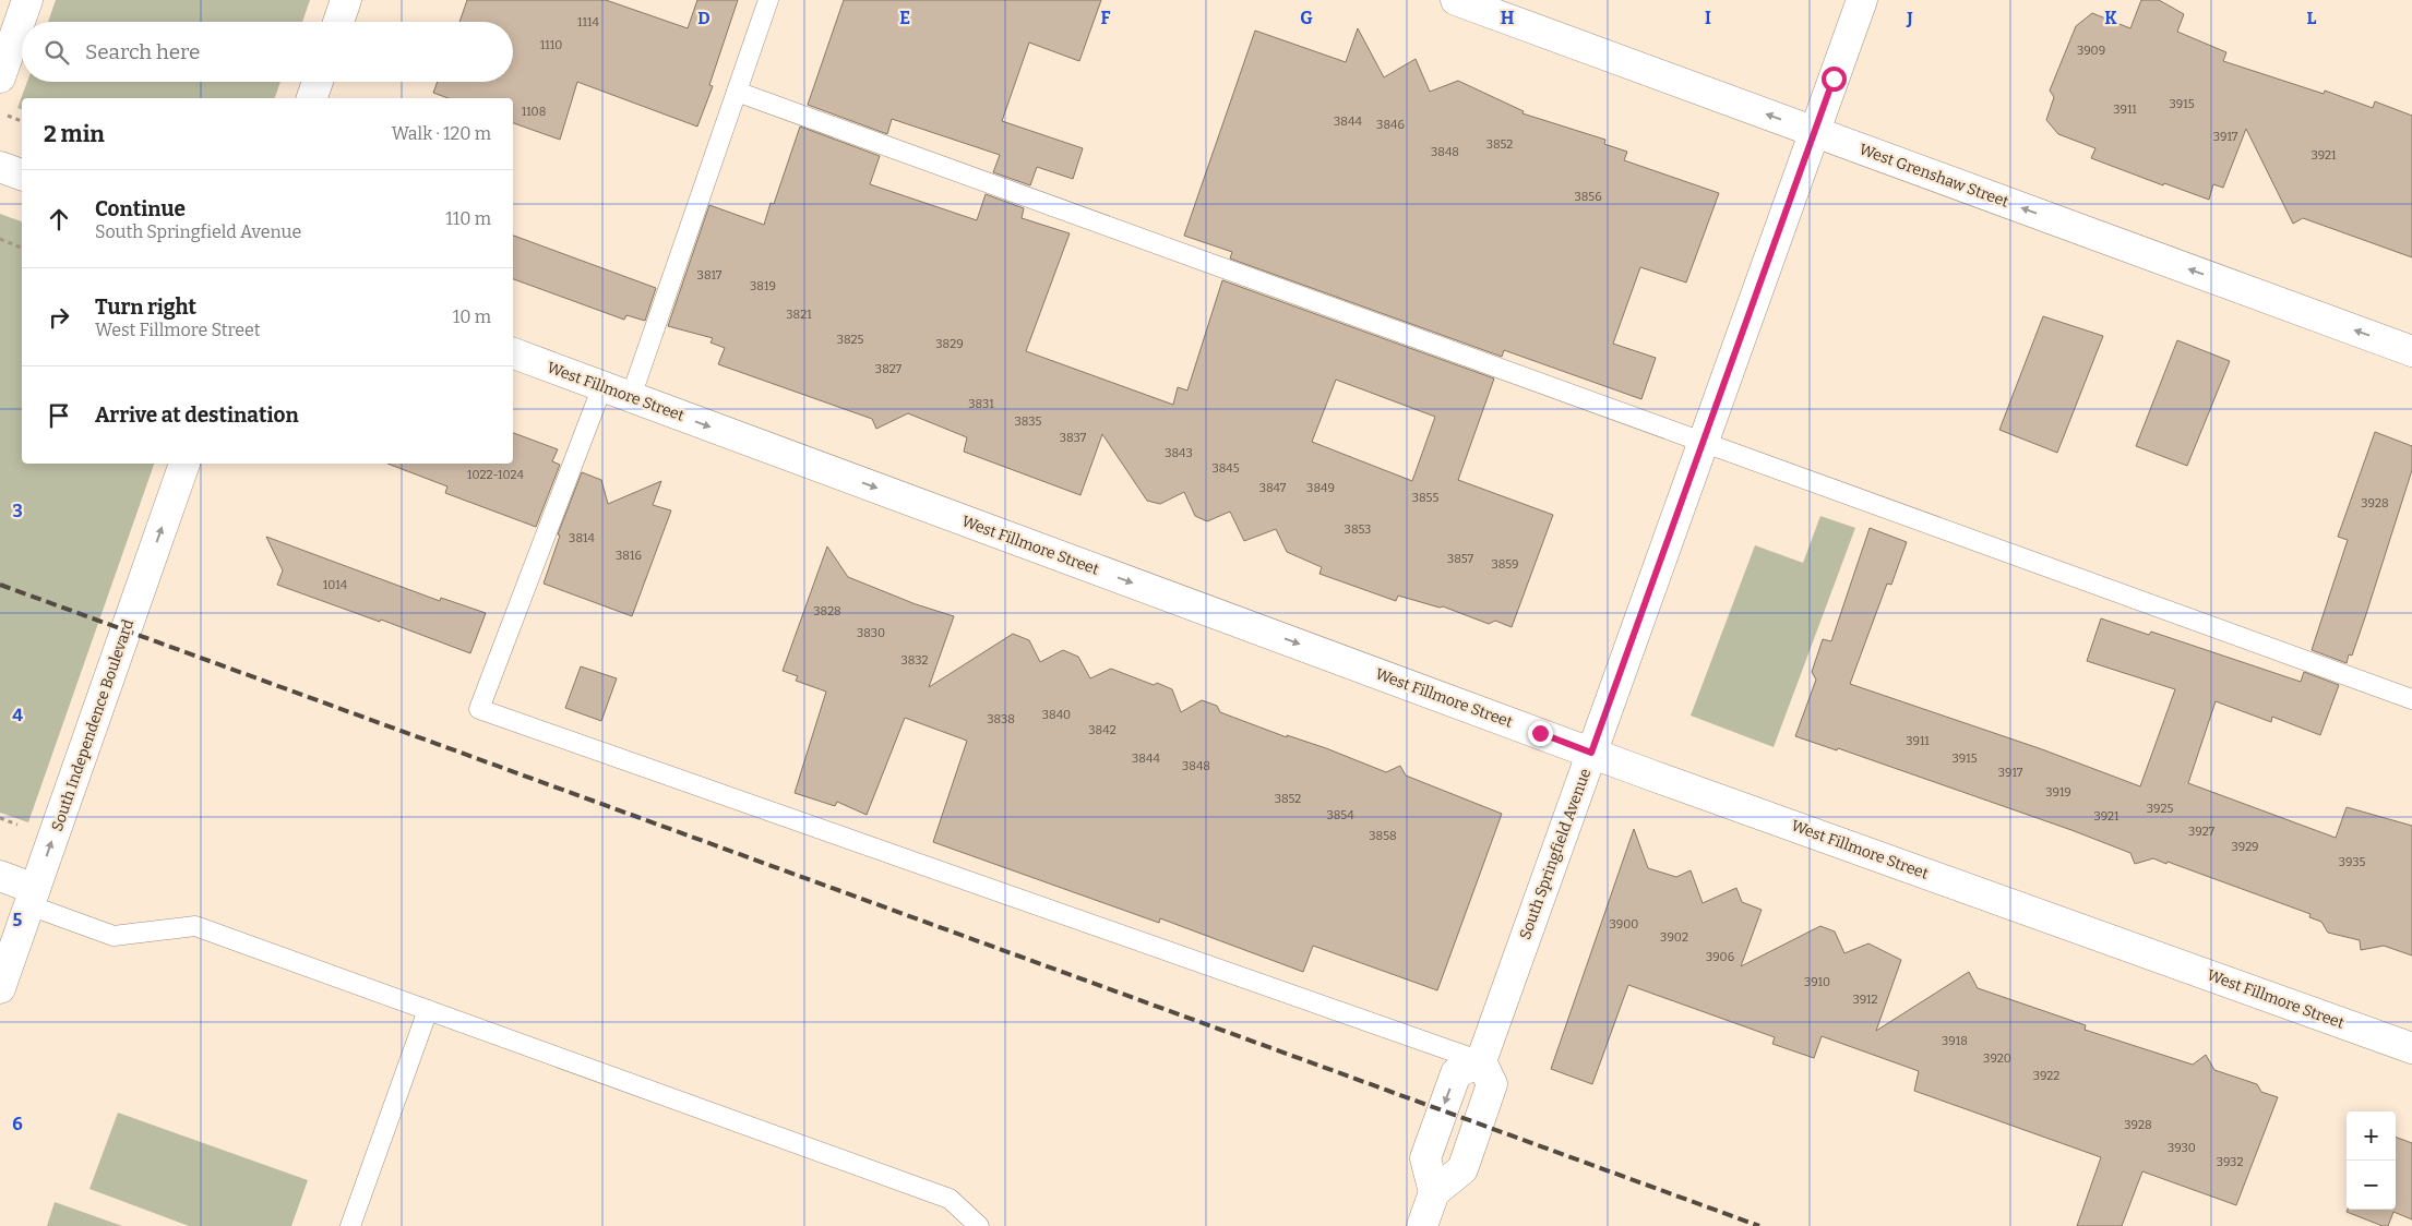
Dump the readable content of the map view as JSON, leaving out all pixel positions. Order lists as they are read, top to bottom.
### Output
{
  "streets": {
    "street": [
      "West Grenshaw Street",
      "West Fillmore Street",
      "South Independence Boulevard",
      "South Springfield Avenue"
    ]
  },
  "crossings": [
    ["West Grenshaw Street", "South Springfield Avenue"],
    ["West Fillmore Street", "South Springfield Avenue"]
  ],
  "one_way": ["West Grenshaw Street", "West Fillmore Street", "South Independence Boulevard"],
  "house_numbers": [
    "1114",
    "1110",
    "3909",
    "3915",
    "3911",
    "1108",
    "3844",
    "3846",
    "3917",
    "3852",
    "3848",
    "3921",
    "3856",
    "3817",
    "3819",
    "3821",
    "3825",
    "3829",
    "3827",
    "3831",
    "3835",
    "3837",
    "3843",
    "3845",
    "1022-1024",
    "3847",
    "3849",
    "3855",
    "3928",
    "3853",
    "3814",
    "3816",
    "3857",
    "3859",
    "1014",
    "3828",
    "3830",
    "3832",
    "3840",
    "3838",
    "3842",
    "3911",
    "3844",
    "3915",
    "3848",
    "3917",
    "3919",
    "3852",
    "3925",
    "3854",
    "3921",
    "3927",
    "3858",
    "3929",
    "3935",
    "3900",
    "3902",
    "3906",
    "3910",
    "3912",
    "3918",
    "3920",
    "3922",
    "3928",
    "3930",
    "3932"
  ],
  "page": {
    "search": "Search here",
    "heading": ["2 min", "Walk · 120 m"],
    "list": [
      ["Continue", "South Springfield Avenue", "110 m"],
      ["Turn right", "West Fillmore Street", "10 m"],
      "Arrive at destination"
    ],
    "map_buttons": ["+", "−"]
  },
  "grid": {
    "columns": [
      "D",
      "E",
      "F",
      "G",
      "H",
      "I",
      "J",
      "K",
      "L"
    ],
    "rows": [
      "3",
      "4",
      "5",
      "6"
    ]
  }
}
